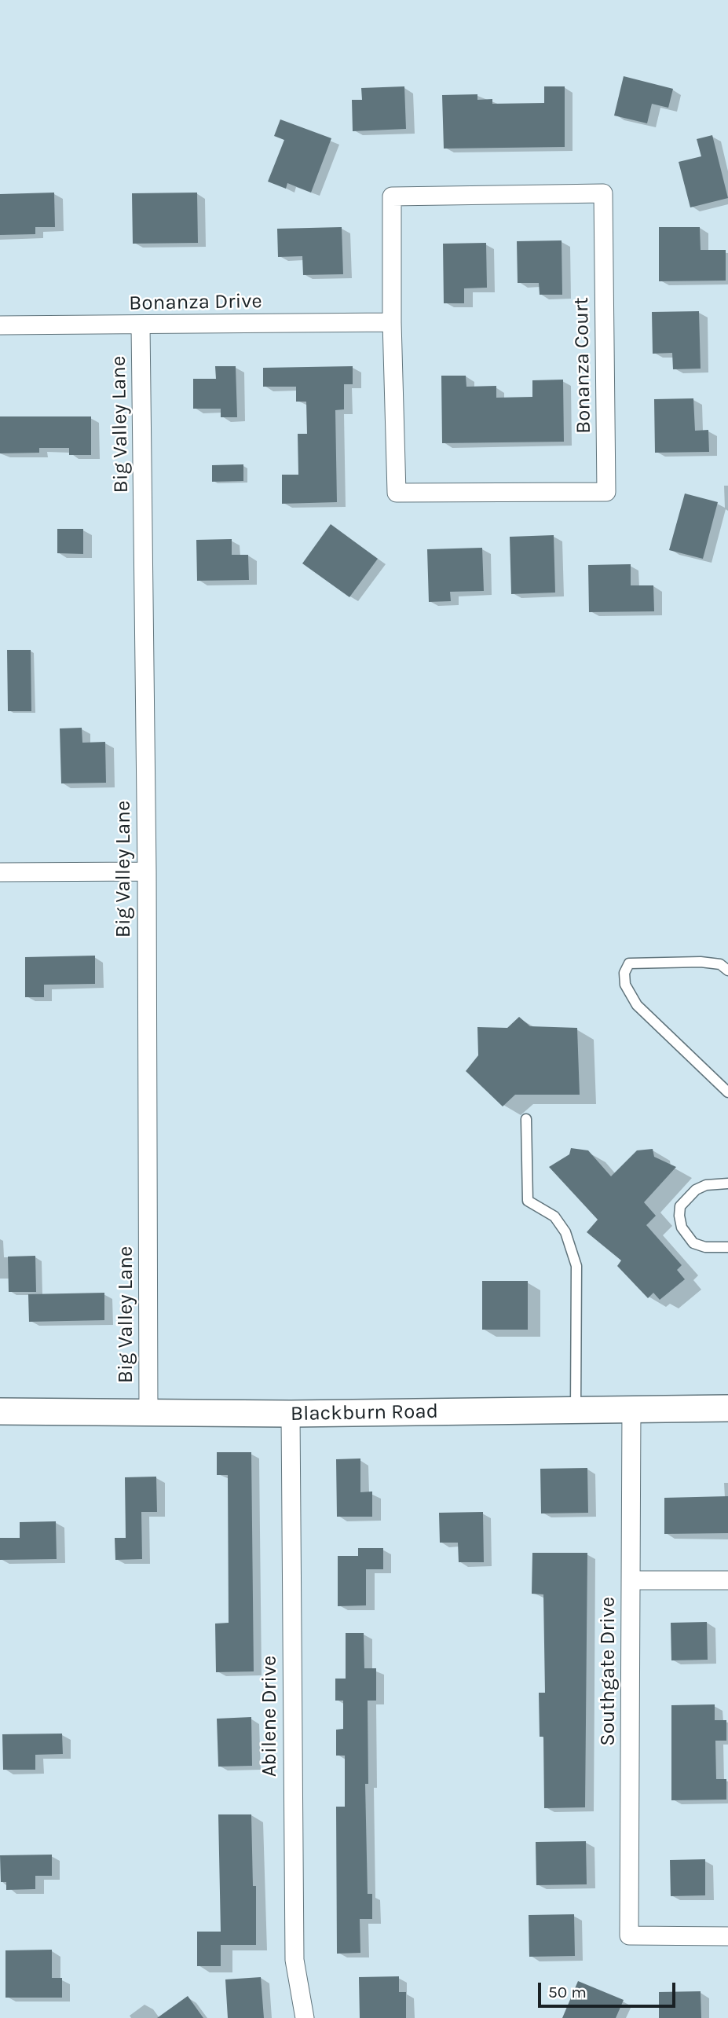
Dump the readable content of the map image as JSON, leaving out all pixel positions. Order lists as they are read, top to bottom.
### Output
{
  "streets": {
    "main road": ["Blackburn Road"],
    "street": [
      "Bonanza Drive",
      "Bonanza Court",
      "Big Valley Lane",
      "Southgate Drive",
      "Abilene Drive"
    ]
  },
  "crossings": [
    ["Bonanza Drive", "Bonanza Court"],
    ["Bonanza Drive", "Big Valley Lane"],
    ["Big Valley Lane", "Blackburn Road"],
    ["Blackburn Road", "Southgate Drive"],
    ["Blackburn Road", "Abilene Drive"]
  ],
  "scale_bar": "50 m"
}
